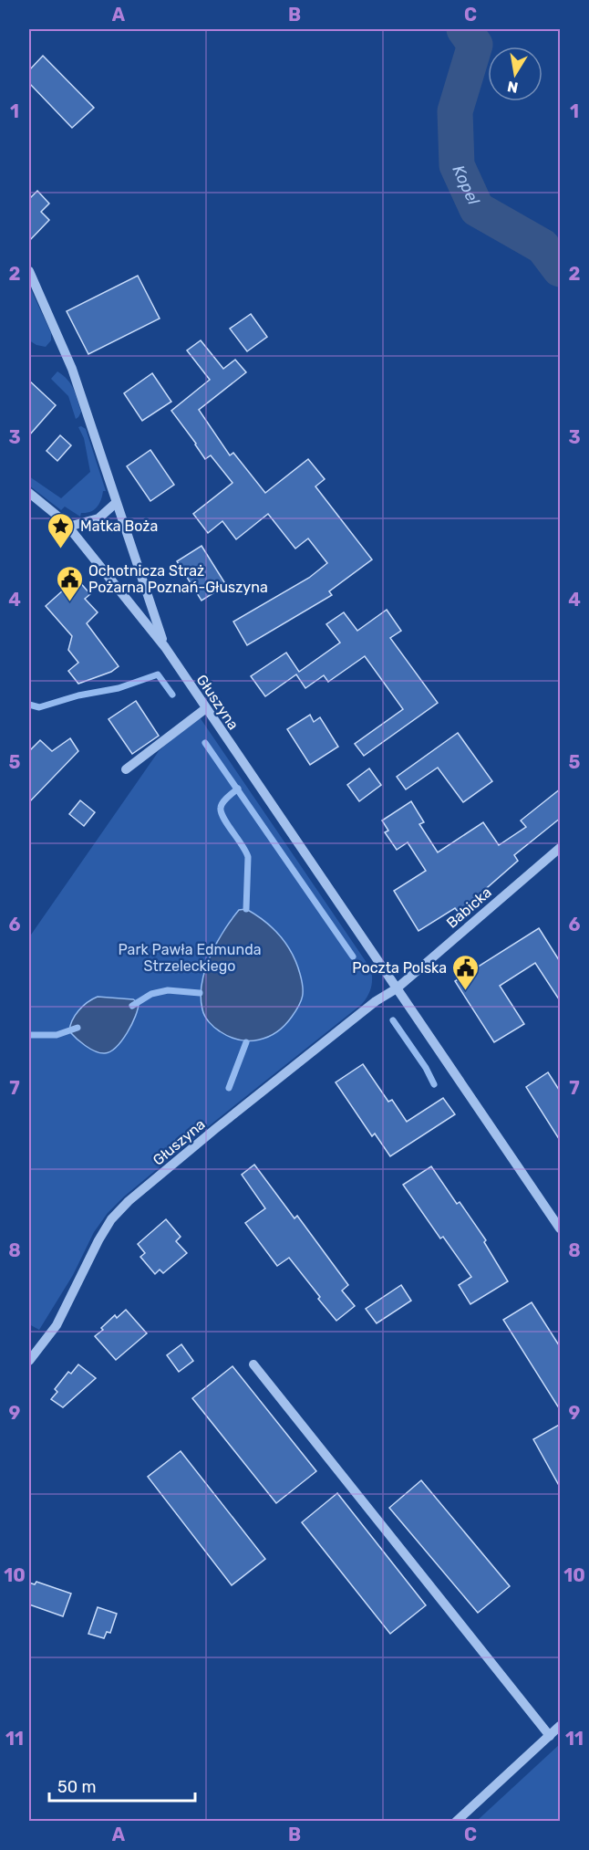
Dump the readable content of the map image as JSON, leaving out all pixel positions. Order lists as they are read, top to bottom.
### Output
{
  "streets": {
    "street": ["Głuszyna", "Babicka"]
  },
  "crossings": [
    ["Głuszyna", "Babicka"]
  ],
  "water": ["Kopel"],
  "parks": ["Park Pawła Edmunda Strzeleckiego"],
  "places": {
    "place": ["Matka Boża"],
    "public building": ["Ochotnicza Straż Pożarna Poznań-Głuszyna", "Poczta Polska"]
  },
  "scale_bar": "50 m",
  "north": "bottom",
  "grid": {
    "columns": ["A", "B", "C"],
    "rows": [
      "1",
      "2",
      "3",
      "4",
      "5",
      "6",
      "7",
      "8",
      "9",
      "10",
      "11"
    ]
  }
}
